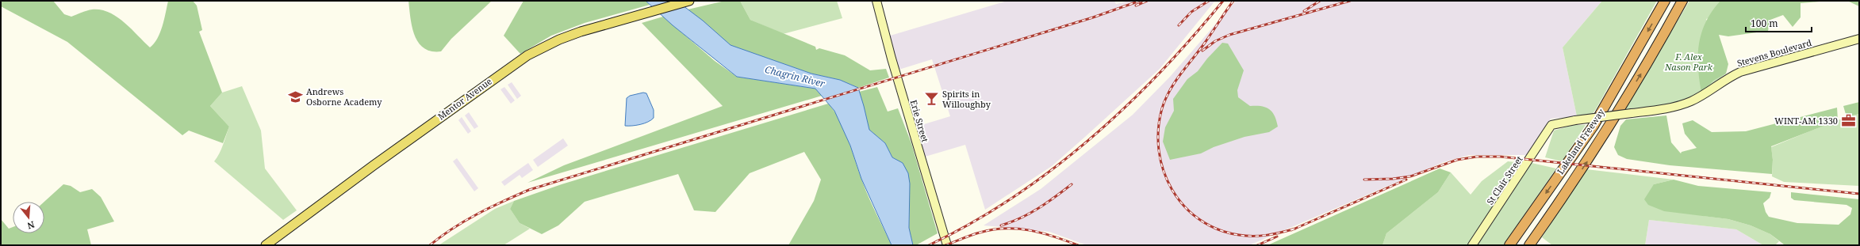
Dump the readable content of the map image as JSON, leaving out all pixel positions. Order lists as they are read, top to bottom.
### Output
{
  "streets": {
    "highway": ["Lakeland Freeway"],
    "main road": ["Mentor Avenue"],
    "street": ["Stevens Boulevard", "Erie Street", "St Clair Street"]
  },
  "crossings": [
    ["Stevens Boulevard", "St Clair Street"]
  ],
  "water": ["Chagrin River"],
  "parks": ["F. Alex Nason Park"],
  "places": {
    "school or university": ["Andrews Osborne Academy"],
    "bar": ["Spirits in Willoughby"],
    "office": ["WINT-AM 1330"]
  },
  "scale_bar": "100 m",
  "north": "bottom"
}
